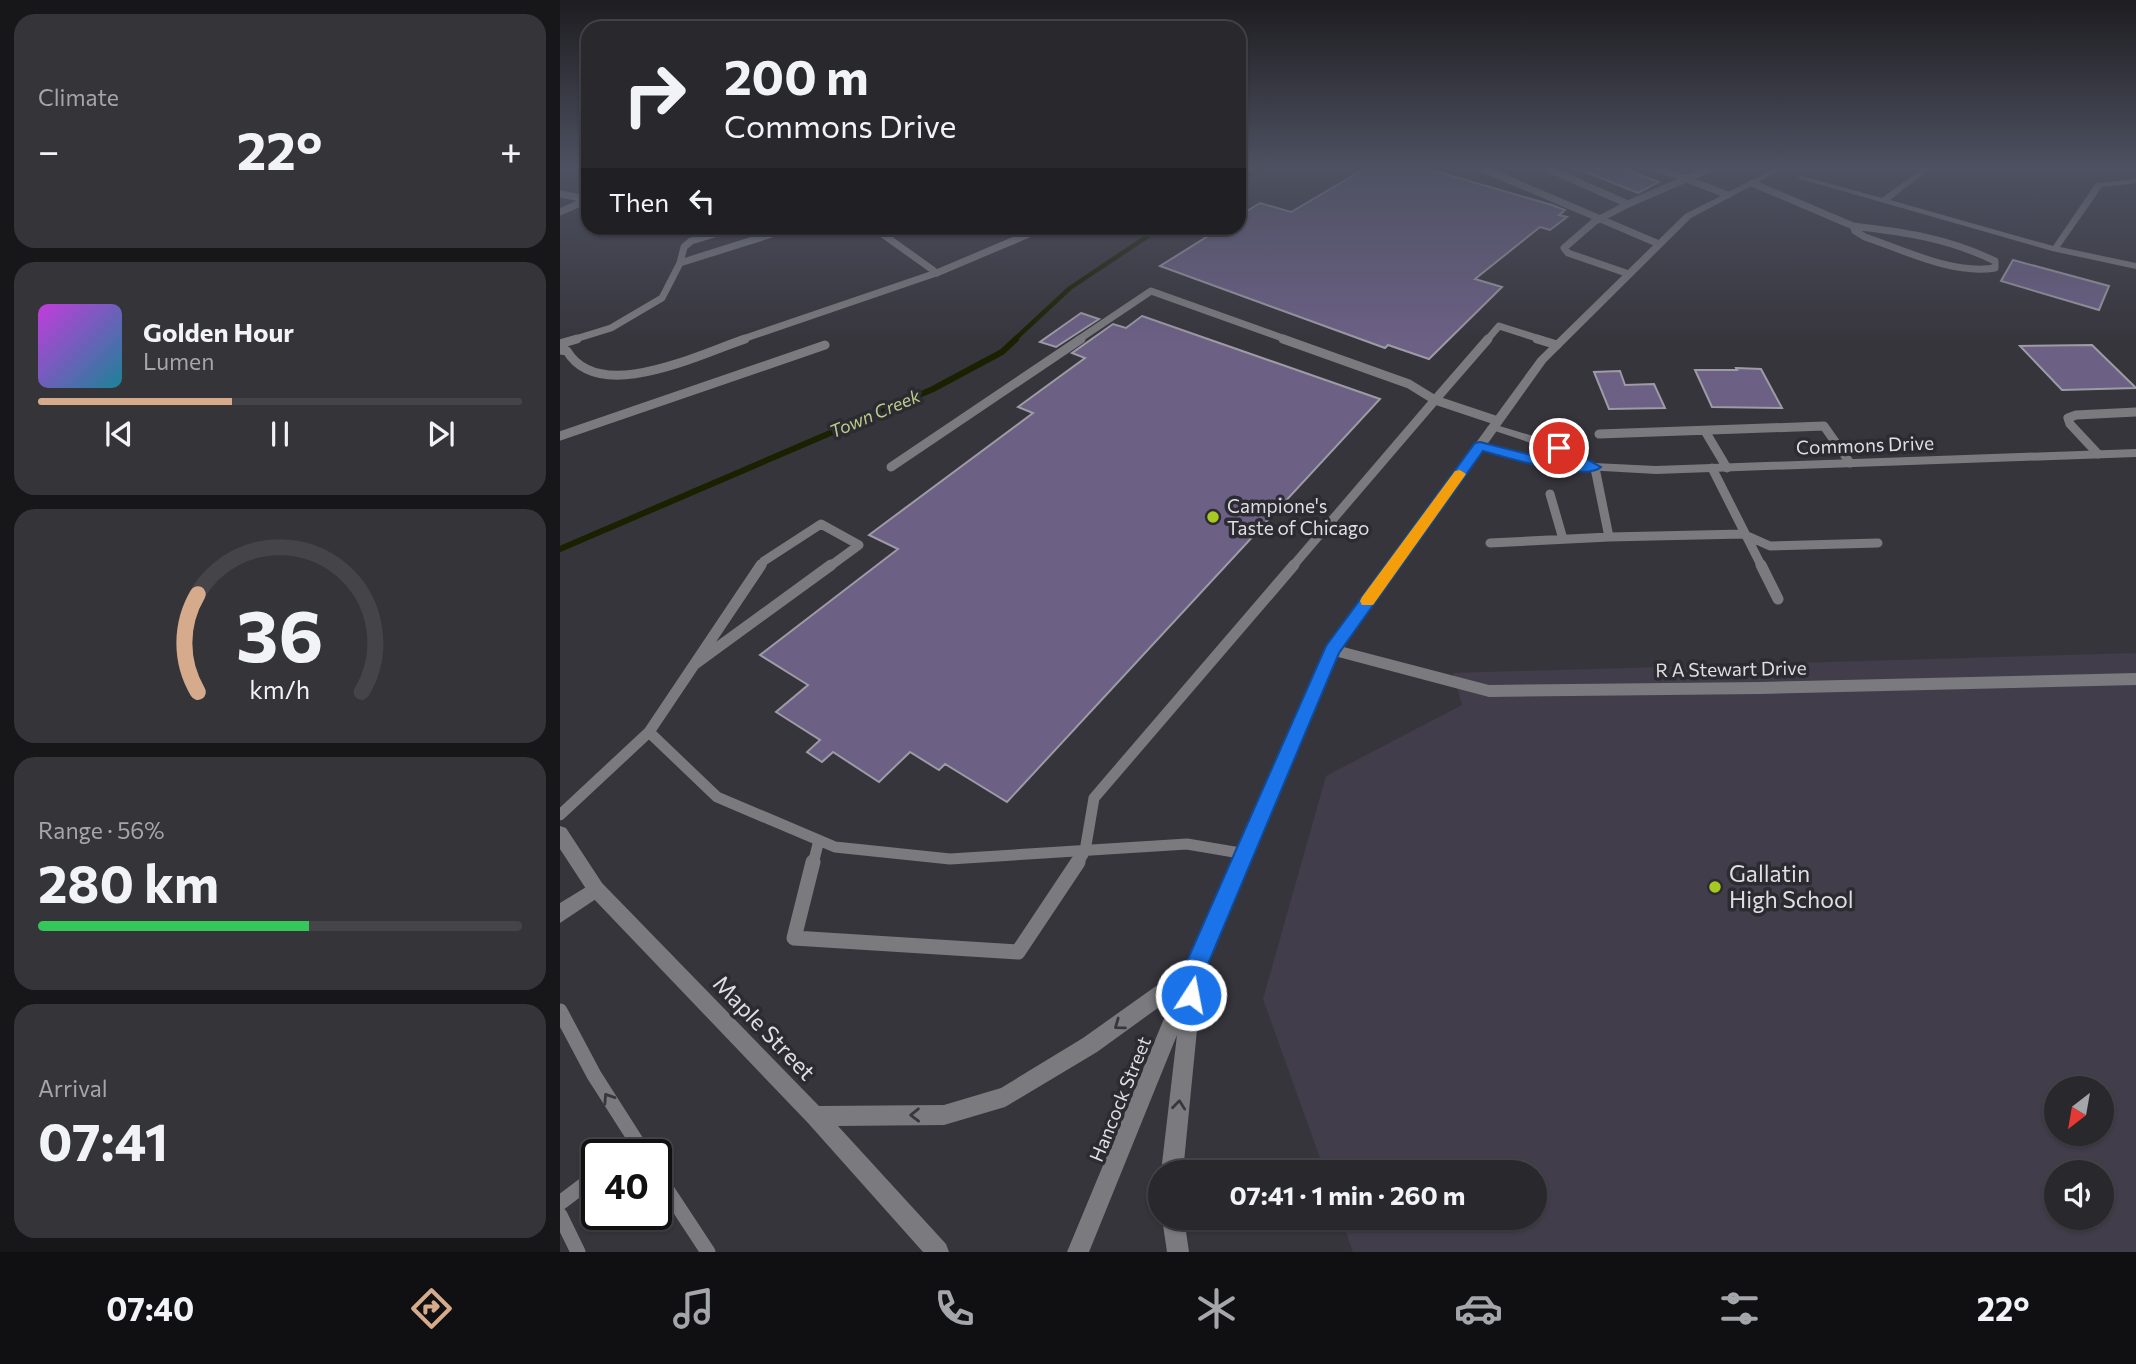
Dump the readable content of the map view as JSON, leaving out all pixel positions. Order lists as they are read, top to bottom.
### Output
{
  "streets": {
    "street": [
      "Commons Drive",
      "R A Stewart Drive",
      "Maple Street",
      "Hancock Street"
    ]
  },
  "crossings": [
    ["Commons Drive", "Hancock Street"],
    ["R A Stewart Drive", "Hancock Street"]
  ],
  "water": ["Town Creek"],
  "places": ["Campione's Taste of Chicago", "Gallatin High School"],
  "north": "bottom left",
  "page": {
    "tile": [
      "Climate",
      ["Range · 56%", "280 km"],
      ["Arrival", "07:41"]
    ],
    "turn": ["200 m", "Commons Drive"],
    "heat": ["−", "22°", "+"],
    "then": "Then",
    "song": ["Golden Hour", "Lumen"],
    "limit": "40",
    "trip": "07:41 · 1 min · 260 m",
    "tabs": ["07:40", "22°"],
    "gauge": ["36", "km/h"]
  }
}
